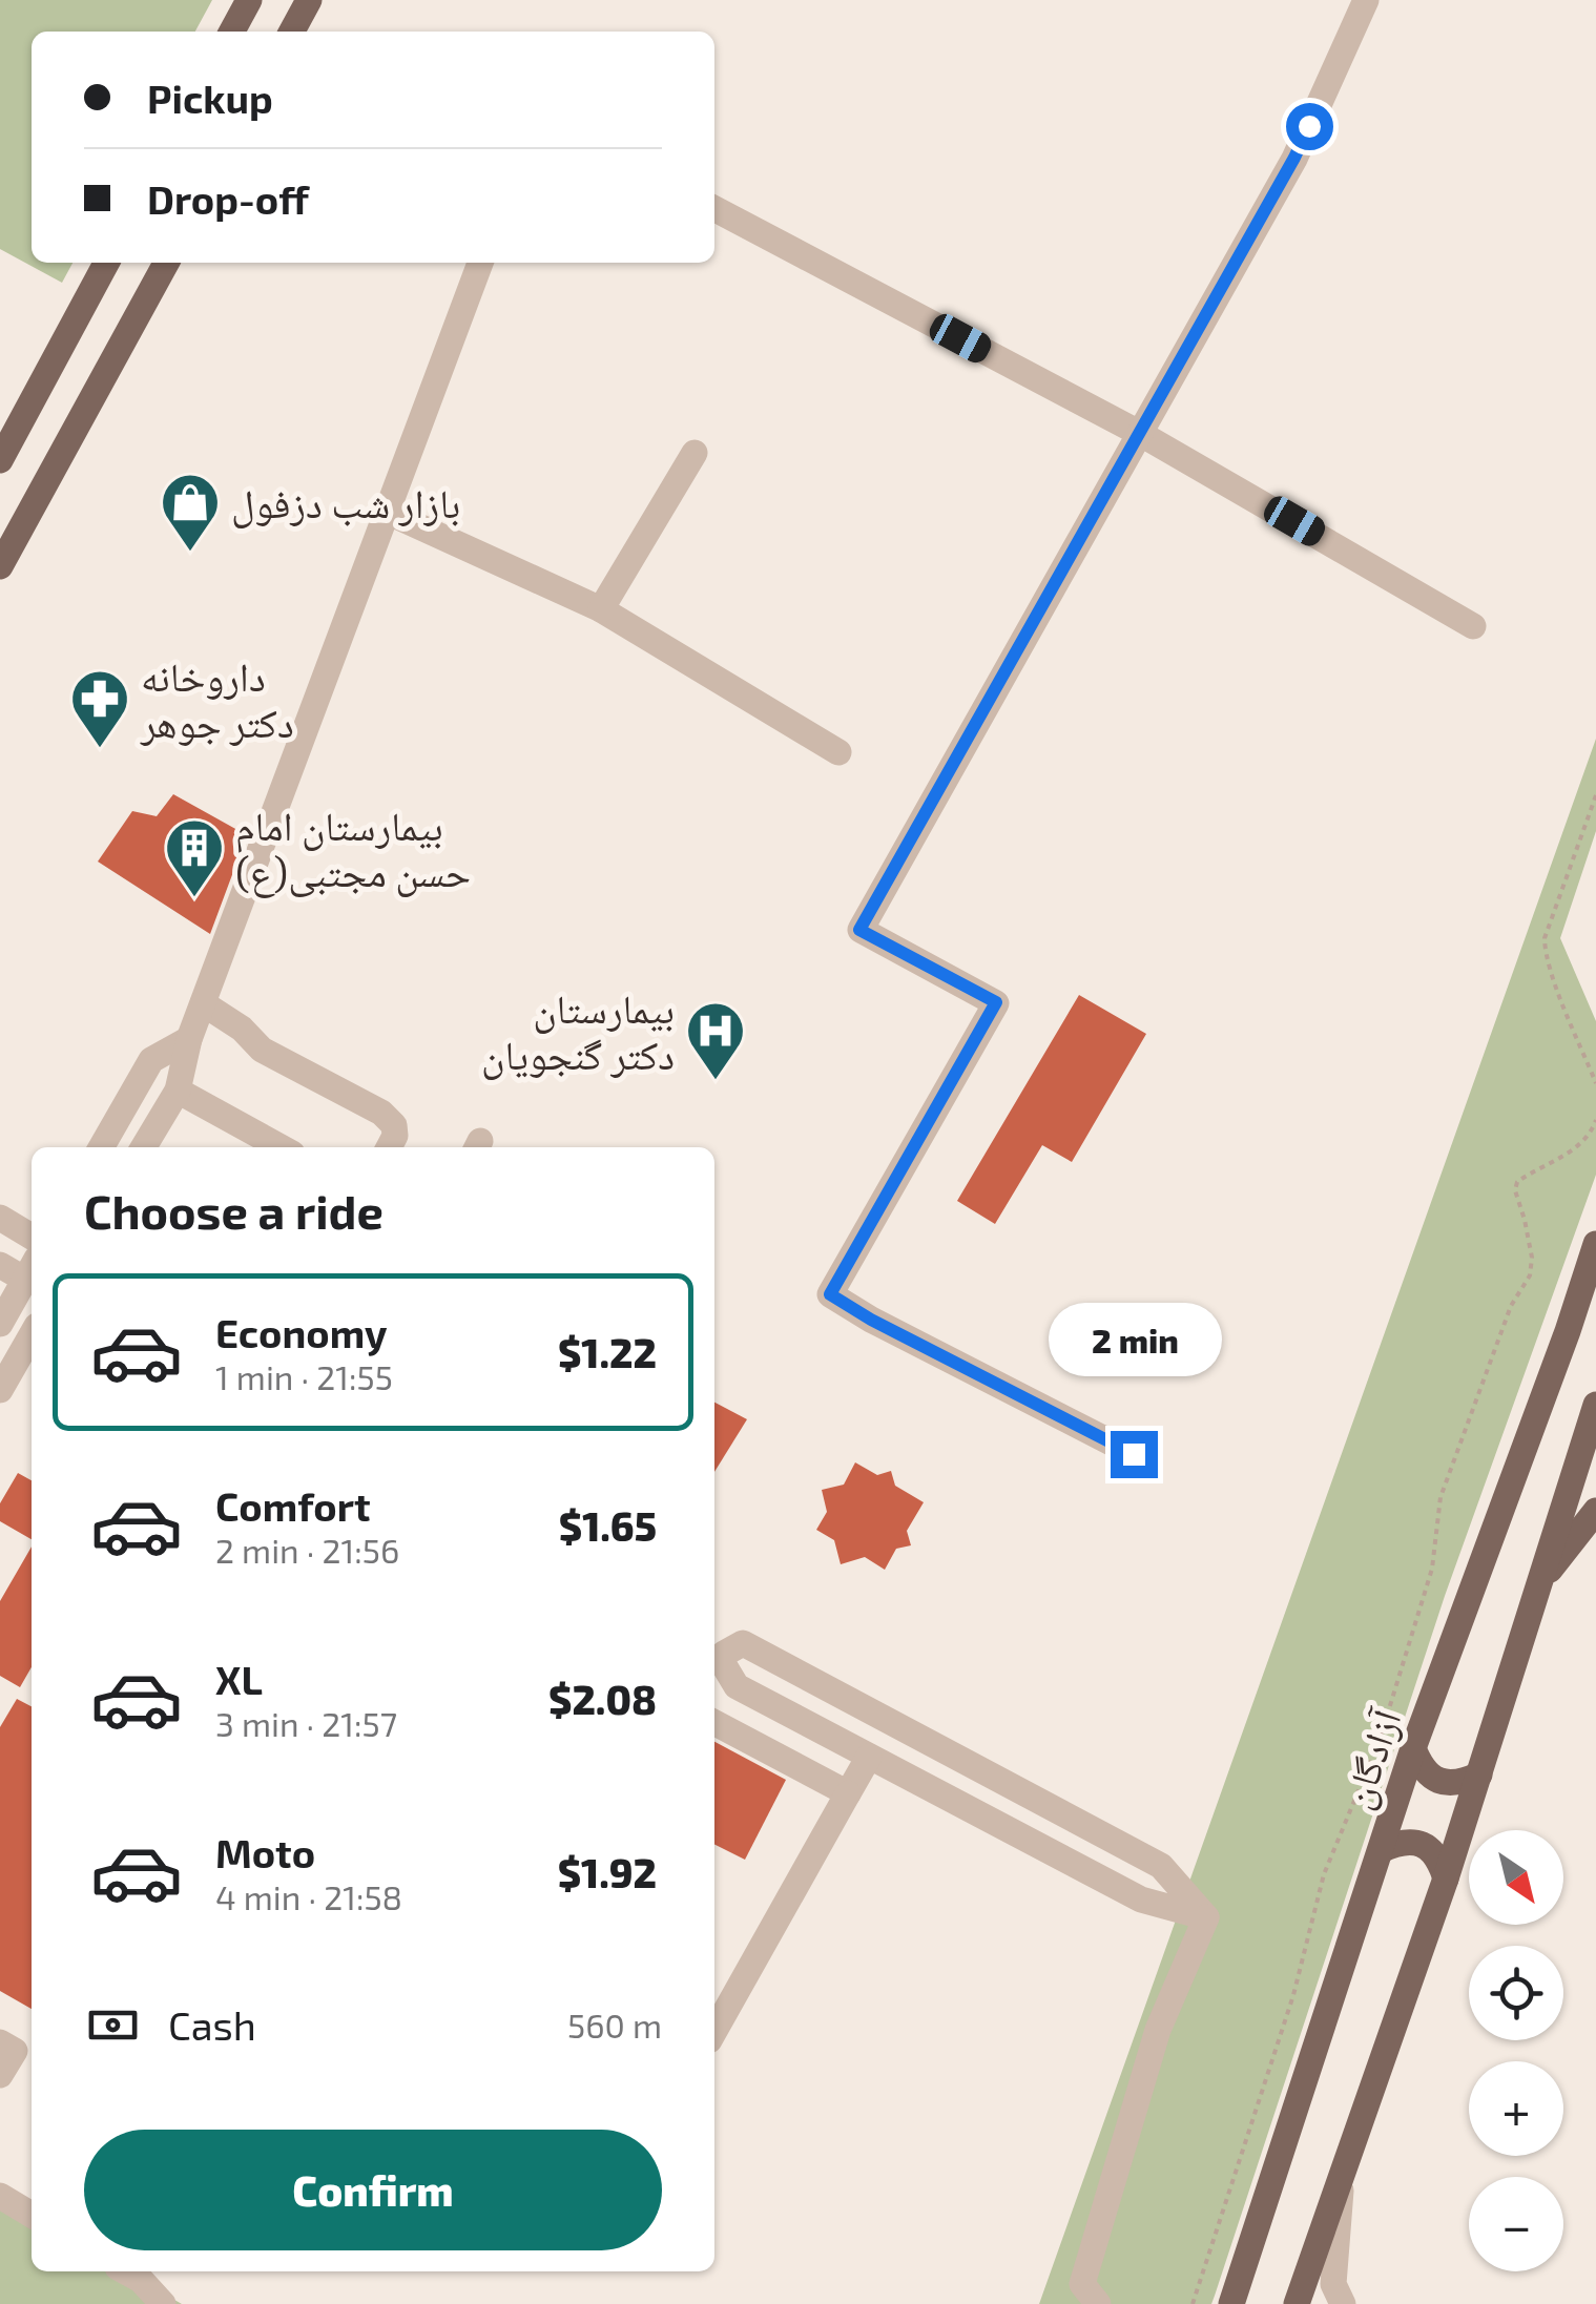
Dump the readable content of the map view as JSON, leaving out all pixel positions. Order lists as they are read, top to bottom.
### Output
{
  "streets": {
    "main road": ["آزادگان"]
  },
  "places": {
    "shop": ["بازار شب دزفول"],
    "pharmacy": ["داروخانه دکتر جوهر"],
    "building": ["بیمارستان امام حسن مجتبی(ع)"],
    "hospital": ["بیمارستان دکتر گنجویان"]
  },
  "north": "bottom right",
  "page": {
    "banner": ["Pickup", "Drop-off"],
    "heading": "Choose a ride",
    "list": [
      {
        "name": "Economy",
        "note": "1 min · 21:55",
        "value": "$1.22"
      },
      {
        "name": "Comfort",
        "note": "2 min · 21:56",
        "value": "$1.65"
      },
      {
        "name": "XL",
        "note": "3 min · 21:57",
        "value": "$2.08"
      },
      {
        "name": "Moto",
        "note": "4 min · 21:58",
        "value": "$1.92"
      }
    ],
    "bubble": "2 min",
    "map_buttons": ["+", "−"],
    "pay": ["Cash", "560 m"],
    "buttons": "Confirm"
  }
}
